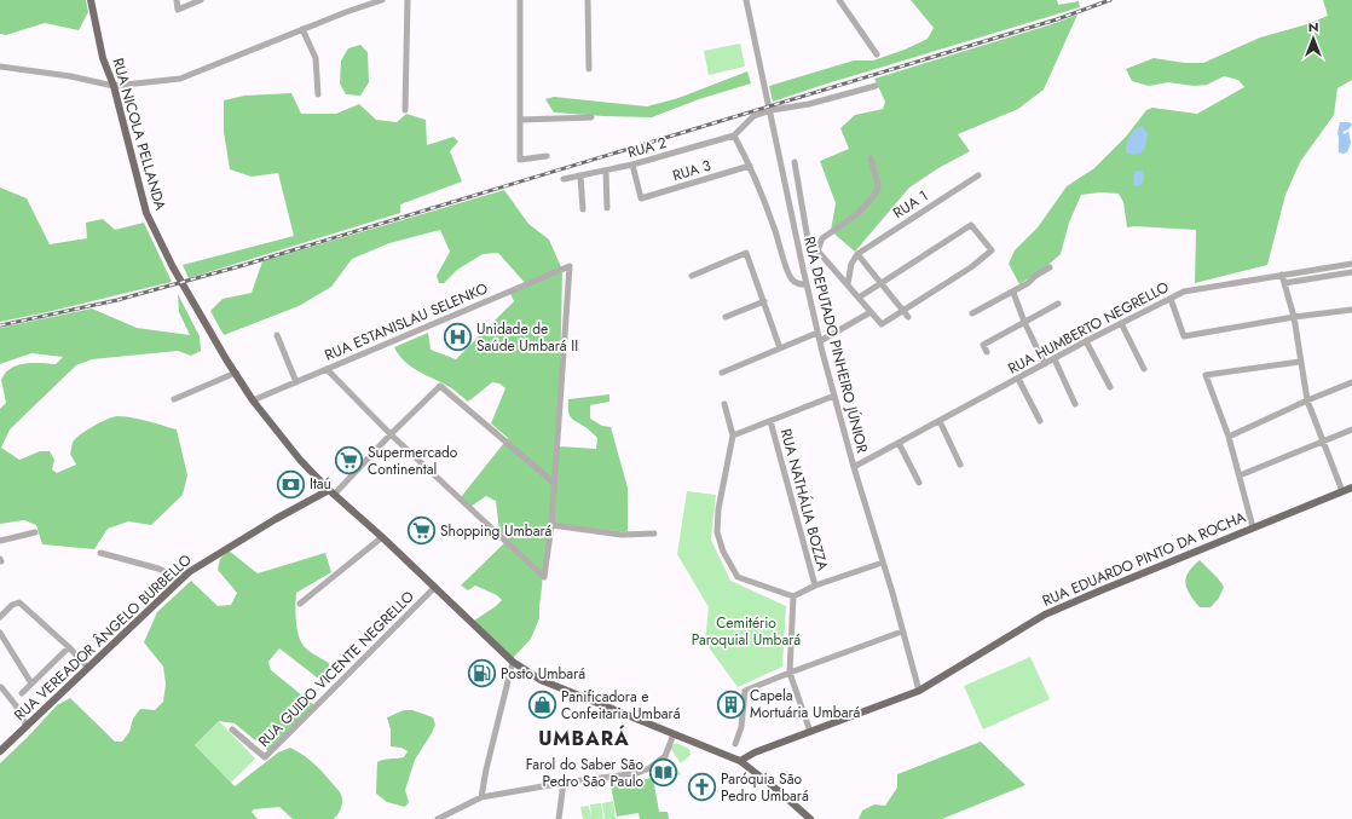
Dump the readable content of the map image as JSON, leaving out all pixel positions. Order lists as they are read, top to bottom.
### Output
{
  "streets": {
    "main road": ["RUA NICOLA PELLANDA", "RUA EDUARDO PINTO DA ROCHA", "RUA VEREADOR ÂNGELO BURBELLO"],
    "street": [
      "RUA 2",
      "RUA 3",
      "RUA 1",
      "RUA ESTANISLAU SELENKO",
      "RUA HUMBERTO NEGRELLO",
      "RUA DEPUTADO PINHEIRO JÚNIOR",
      "RUA NATHÁLIA BOZZA",
      "RUA GUIDO VICENTE NEGRELLO"
    ]
  },
  "crossings": [
    ["RUA NICOLA PELLANDA", "RUA ESTANISLAU SELENKO"],
    ["RUA NICOLA PELLANDA", "RUA EDUARDO PINTO DA ROCHA"],
    ["RUA NICOLA PELLANDA", "RUA VEREADOR ÂNGELO BURBELLO"],
    ["RUA NICOLA PELLANDA", "RUA GUIDO VICENTE NEGRELLO"],
    ["RUA 2", "RUA 3"],
    ["RUA HUMBERTO NEGRELLO", "RUA DEPUTADO PINHEIRO JÚNIOR"],
    ["RUA DEPUTADO PINHEIRO JÚNIOR", "RUA EDUARDO PINTO DA ROCHA"]
  ],
  "districts": ["UMBARÁ"],
  "parks": ["Cemitério Paroquial Umbará"],
  "places": {
    "hospital": ["Unidade de Saúde Umbará II"],
    "supermarket": ["Supermercado Continental", "Shopping Umbará"],
    "bank": ["Itaú"],
    "fuel station": ["Posto Umbará"],
    "building": ["Capela Mortuária Umbará"],
    "shop": ["Panificadora e Confeitaria Umbará"],
    "library": ["Farol do Saber São Pedro São Paulo"],
    "church": ["Paróquia São Pedro Umbará"]
  },
  "north": "top"
}
